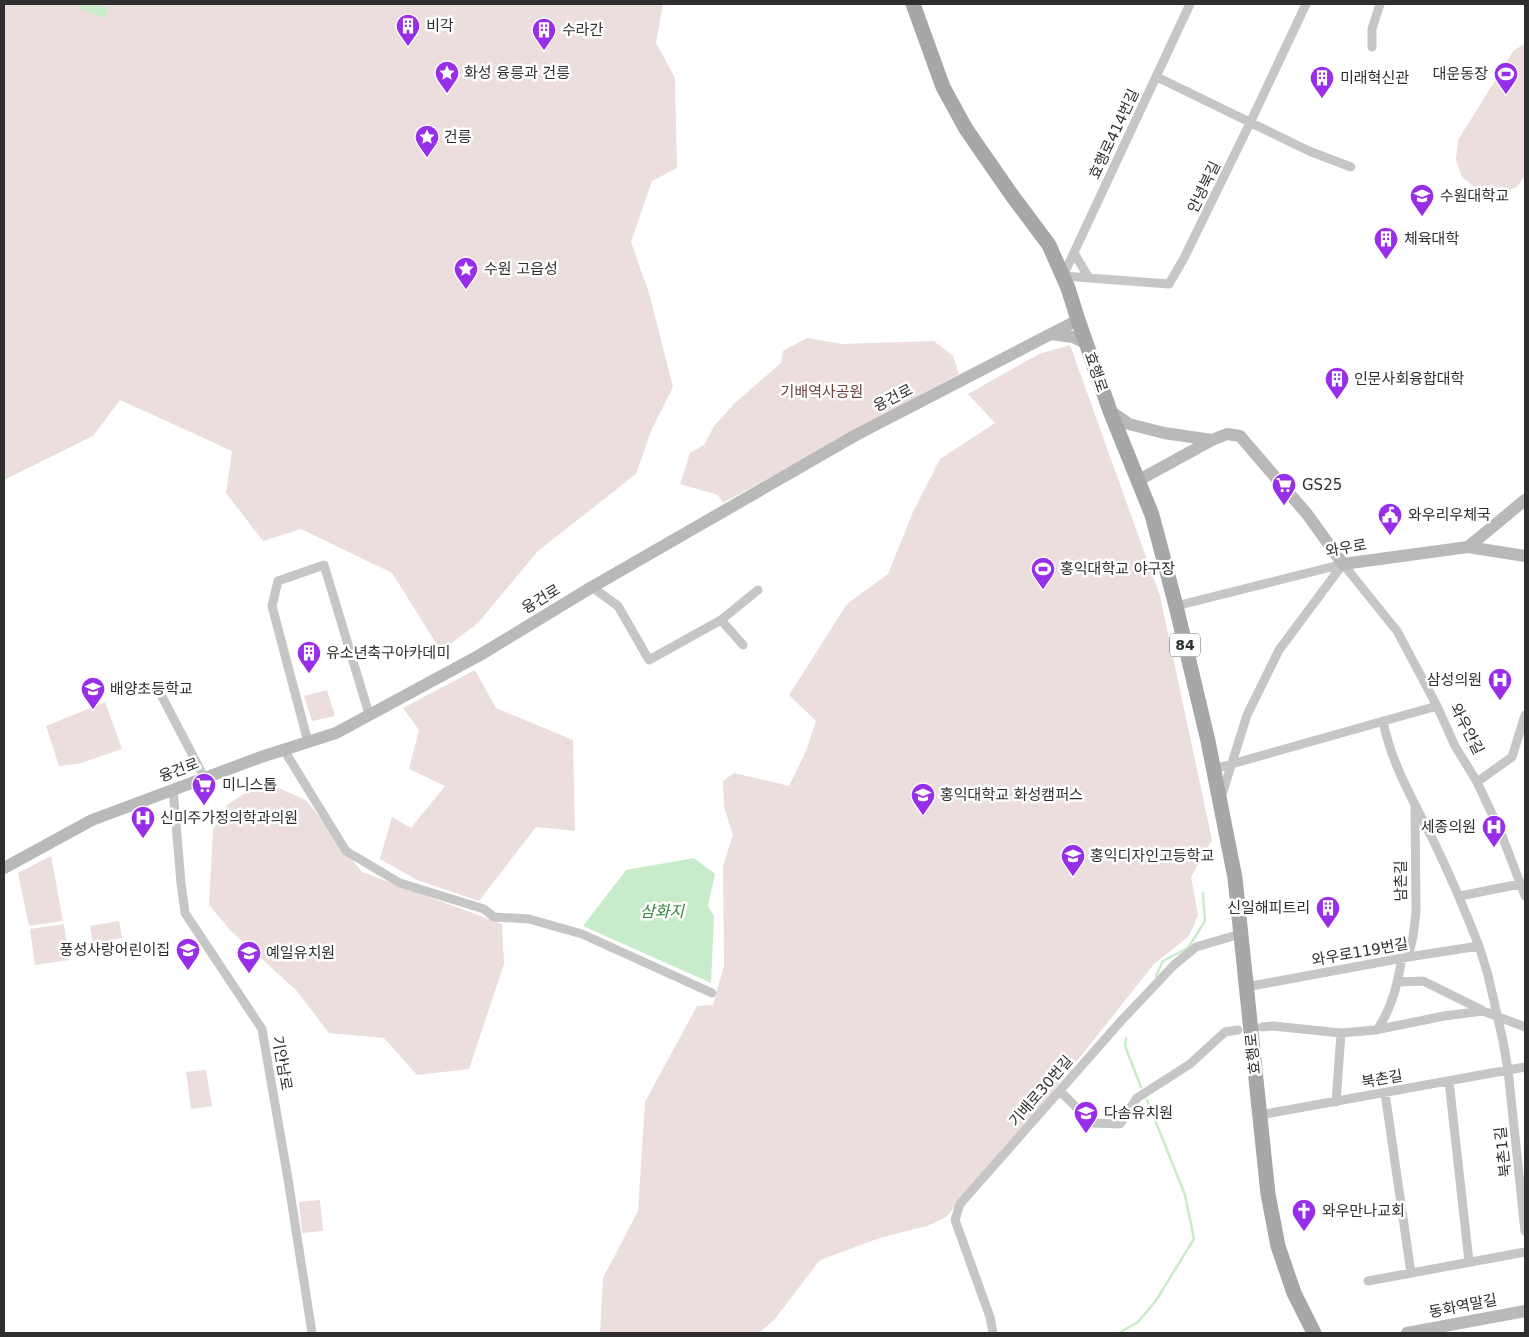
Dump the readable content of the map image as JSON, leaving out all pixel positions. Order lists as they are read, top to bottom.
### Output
{
  "streets": {
    "main road": ["효행로", "84"],
    "street": [
      "효행로414번길",
      "안녕북길",
      "융건로",
      "와우로",
      "와우안길",
      "남촌길",
      "와우로119번길",
      "기안남로",
      "북촌길",
      "기배로30번길",
      "북촌1길",
      "동화역말길"
    ]
  },
  "crossings": [
    ["효행로414번길", "안녕북길"],
    ["효행로414번길", "효행로"],
    ["안녕북길", "효행로"],
    ["효행로", "융건로"],
    ["효행로", "와우로"],
    ["효행로", "와우안길"],
    ["효행로", "와우로119번길"],
    ["효행로", "북촌길"],
    ["효행로", "기배로30번길"],
    ["융건로", "기안남로"],
    ["와우로", "와우안길"],
    ["남촌길", "와우로119번길"],
    ["북촌길", "북촌1길"]
  ],
  "water": ["삼화지"],
  "parks": ["기배역사공원"],
  "places": {
    "building": [
      "비각",
      "수라간",
      "미래혁신관",
      "체육대학",
      "인문사회융합대학",
      "유소년축구아카데미",
      "신일해피트리"
    ],
    "place": ["화성 융릉과 건릉", "건릉", "수원 고읍성"],
    "sports": ["대운동장", "홍익대학교 야구장"],
    "school or university": [
      "수원대학교",
      "배양초등학교",
      "홍익대학교 화성캠퍼스",
      "홍익디자인고등학교",
      "풍성사랑어린이집",
      "예일유치원",
      "다솜유치원"
    ],
    "supermarket": ["GS25", "미니스톱"],
    "public building": ["와우리우체국"],
    "hospital": ["삼성의원", "신미주가정의학과의원", "세종의원"],
    "church": ["와우만나교회"]
  }
}
